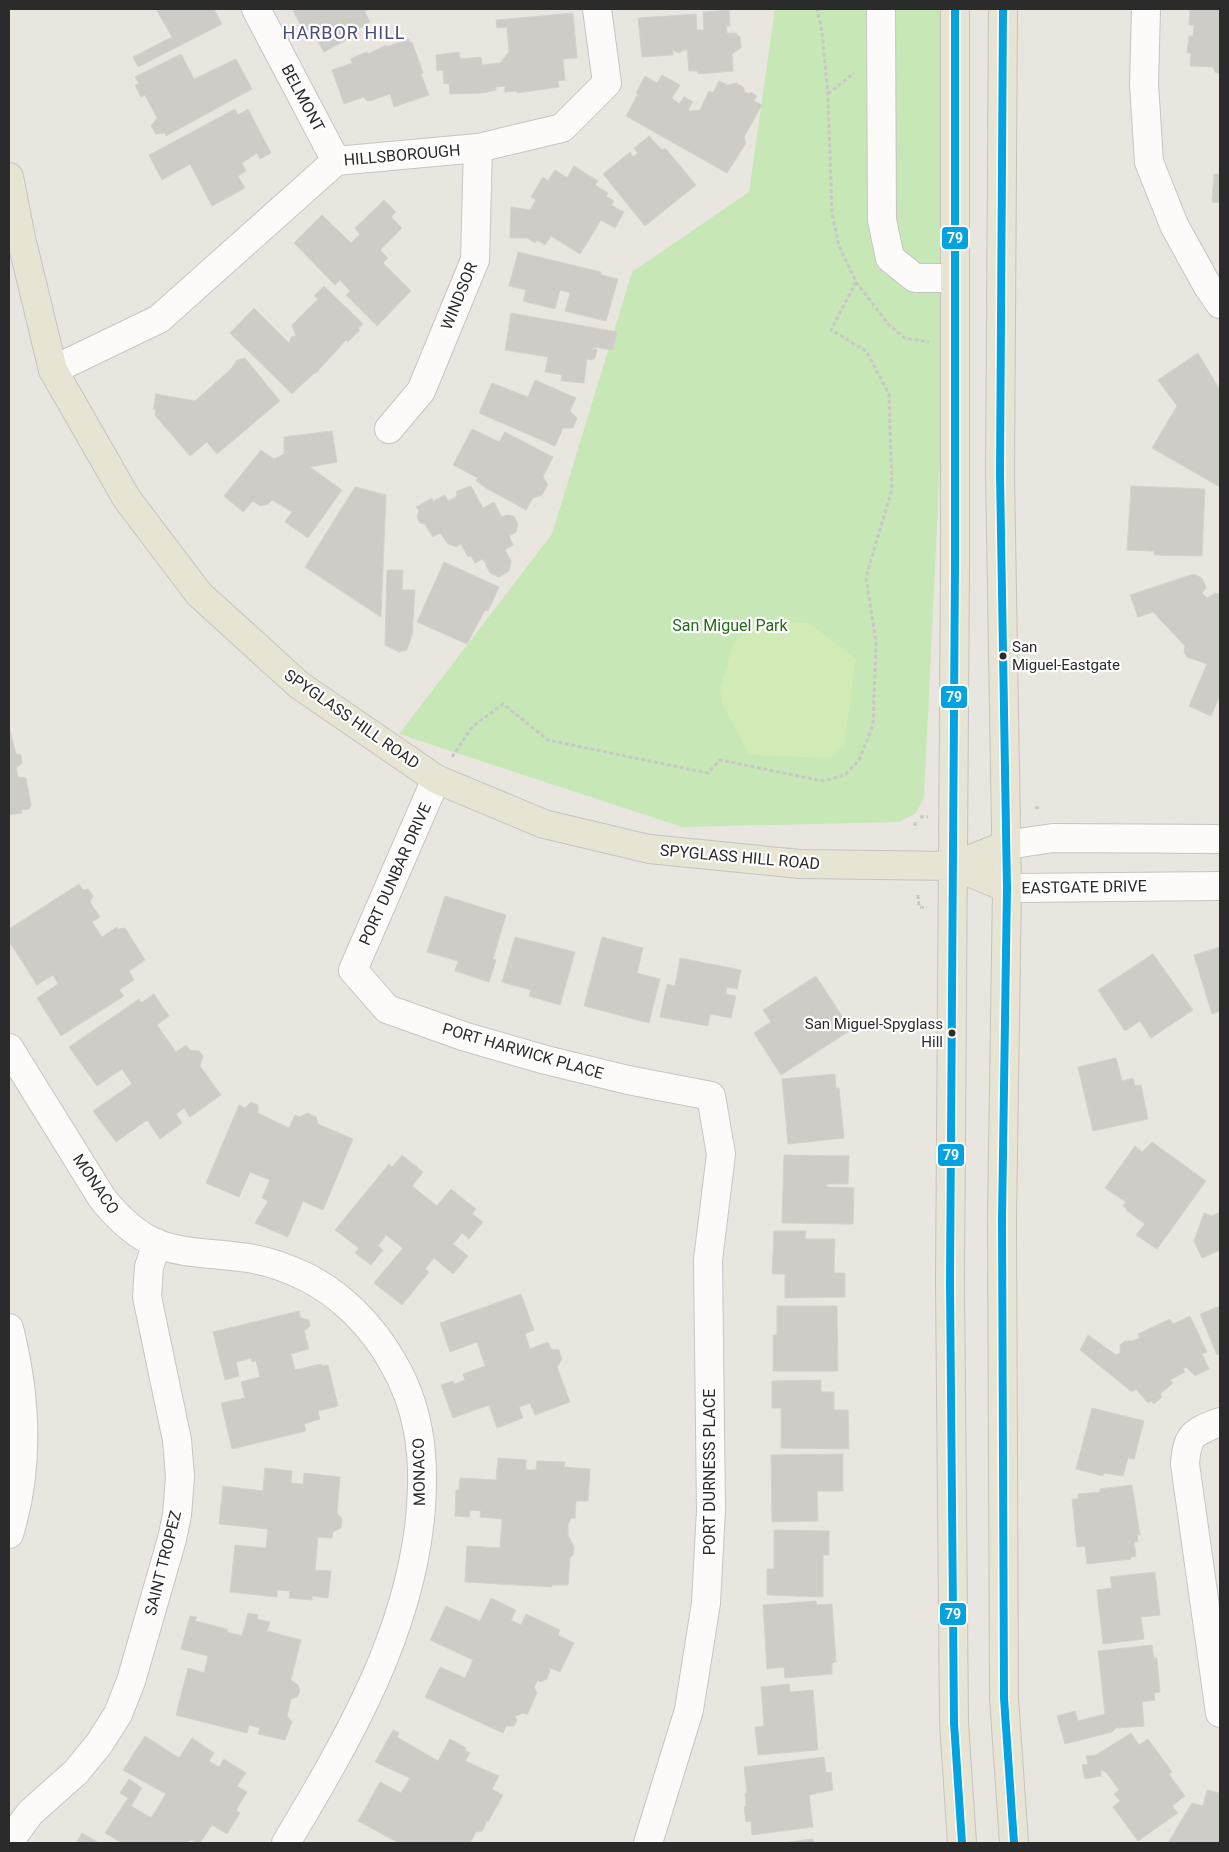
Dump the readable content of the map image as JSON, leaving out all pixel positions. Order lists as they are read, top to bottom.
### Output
{
  "streets": {
    "main road": ["SPYGLASS HILL ROAD", "EASTGATE DRIVE"],
    "street": [
      "BELMONT",
      "HILLSBOROUGH",
      "WINDSOR",
      "PORT DUNBAR DRIVE",
      "PORT HARWICK PLACE",
      "MONACO",
      "PORT DURNESS PLACE",
      "SAINT TROPEZ"
    ]
  },
  "crossings": [
    ["BELMONT", "HILLSBOROUGH"],
    ["HILLSBOROUGH", "WINDSOR"],
    ["HILLSBOROUGH", "SPYGLASS HILL ROAD"],
    ["SPYGLASS HILL ROAD", "PORT DUNBAR DRIVE"],
    ["SPYGLASS HILL ROAD", "EASTGATE DRIVE"],
    ["PORT DUNBAR DRIVE", "PORT HARWICK PLACE"],
    ["PORT HARWICK PLACE", "PORT DURNESS PLACE"],
    ["MONACO", "SAINT TROPEZ"]
  ],
  "districts": ["HARBOR HILL"],
  "parks": ["San Miguel Park"],
  "places": ["San Miguel-Eastgate", "San Miguel-Spyglass Hill"],
  "lines": ["transit line 79"]
}
